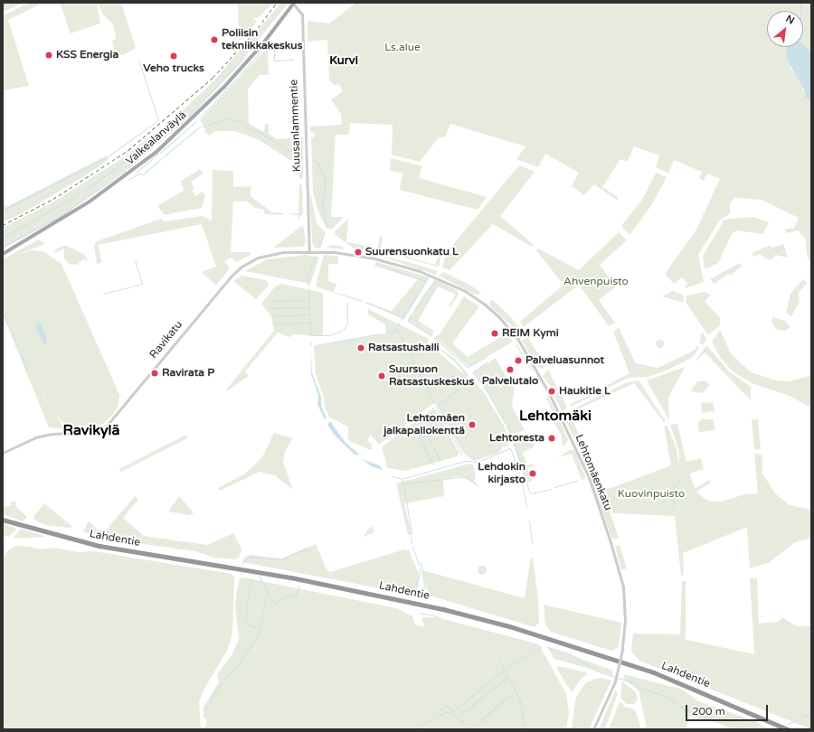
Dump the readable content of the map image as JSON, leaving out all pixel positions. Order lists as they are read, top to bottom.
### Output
{
  "streets": {
    "highway": ["Lahdentie"],
    "main road": ["Valkealanväylä"],
    "street": ["Kuusanlammentie", "Ravikatu", "Lehtomäenkatu"]
  },
  "crossings": [
    ["Kuusanlammentie", "Valkealanväylä"],
    ["Kuusanlammentie", "Lehtomäenkatu"],
    ["Ravikatu", "Lehtomäenkatu"]
  ],
  "districts": ["Kurvi", "Lehtomäki", "Ravikylä"],
  "parks": ["Ls.alue", "Ahvenpuisto", "Kuovinpuisto"],
  "places": [
    "Poliisin tekniikkakeskus",
    "KSS Energia",
    "Veho trucks",
    "Suurensuonkatu L",
    "REIM Kymi",
    "Ratsastushalli",
    "Palveluasunnot",
    "Palvelutalo",
    "Ravirata P",
    "Suursuon Ratsastuskeskus",
    "Haukitie L",
    "Lehtomäen jalkapallokenttä",
    "Lehtoresta",
    "Lehdokin kirjasto"
  ],
  "scale_bar": "200 m",
  "north": "top right"
}
